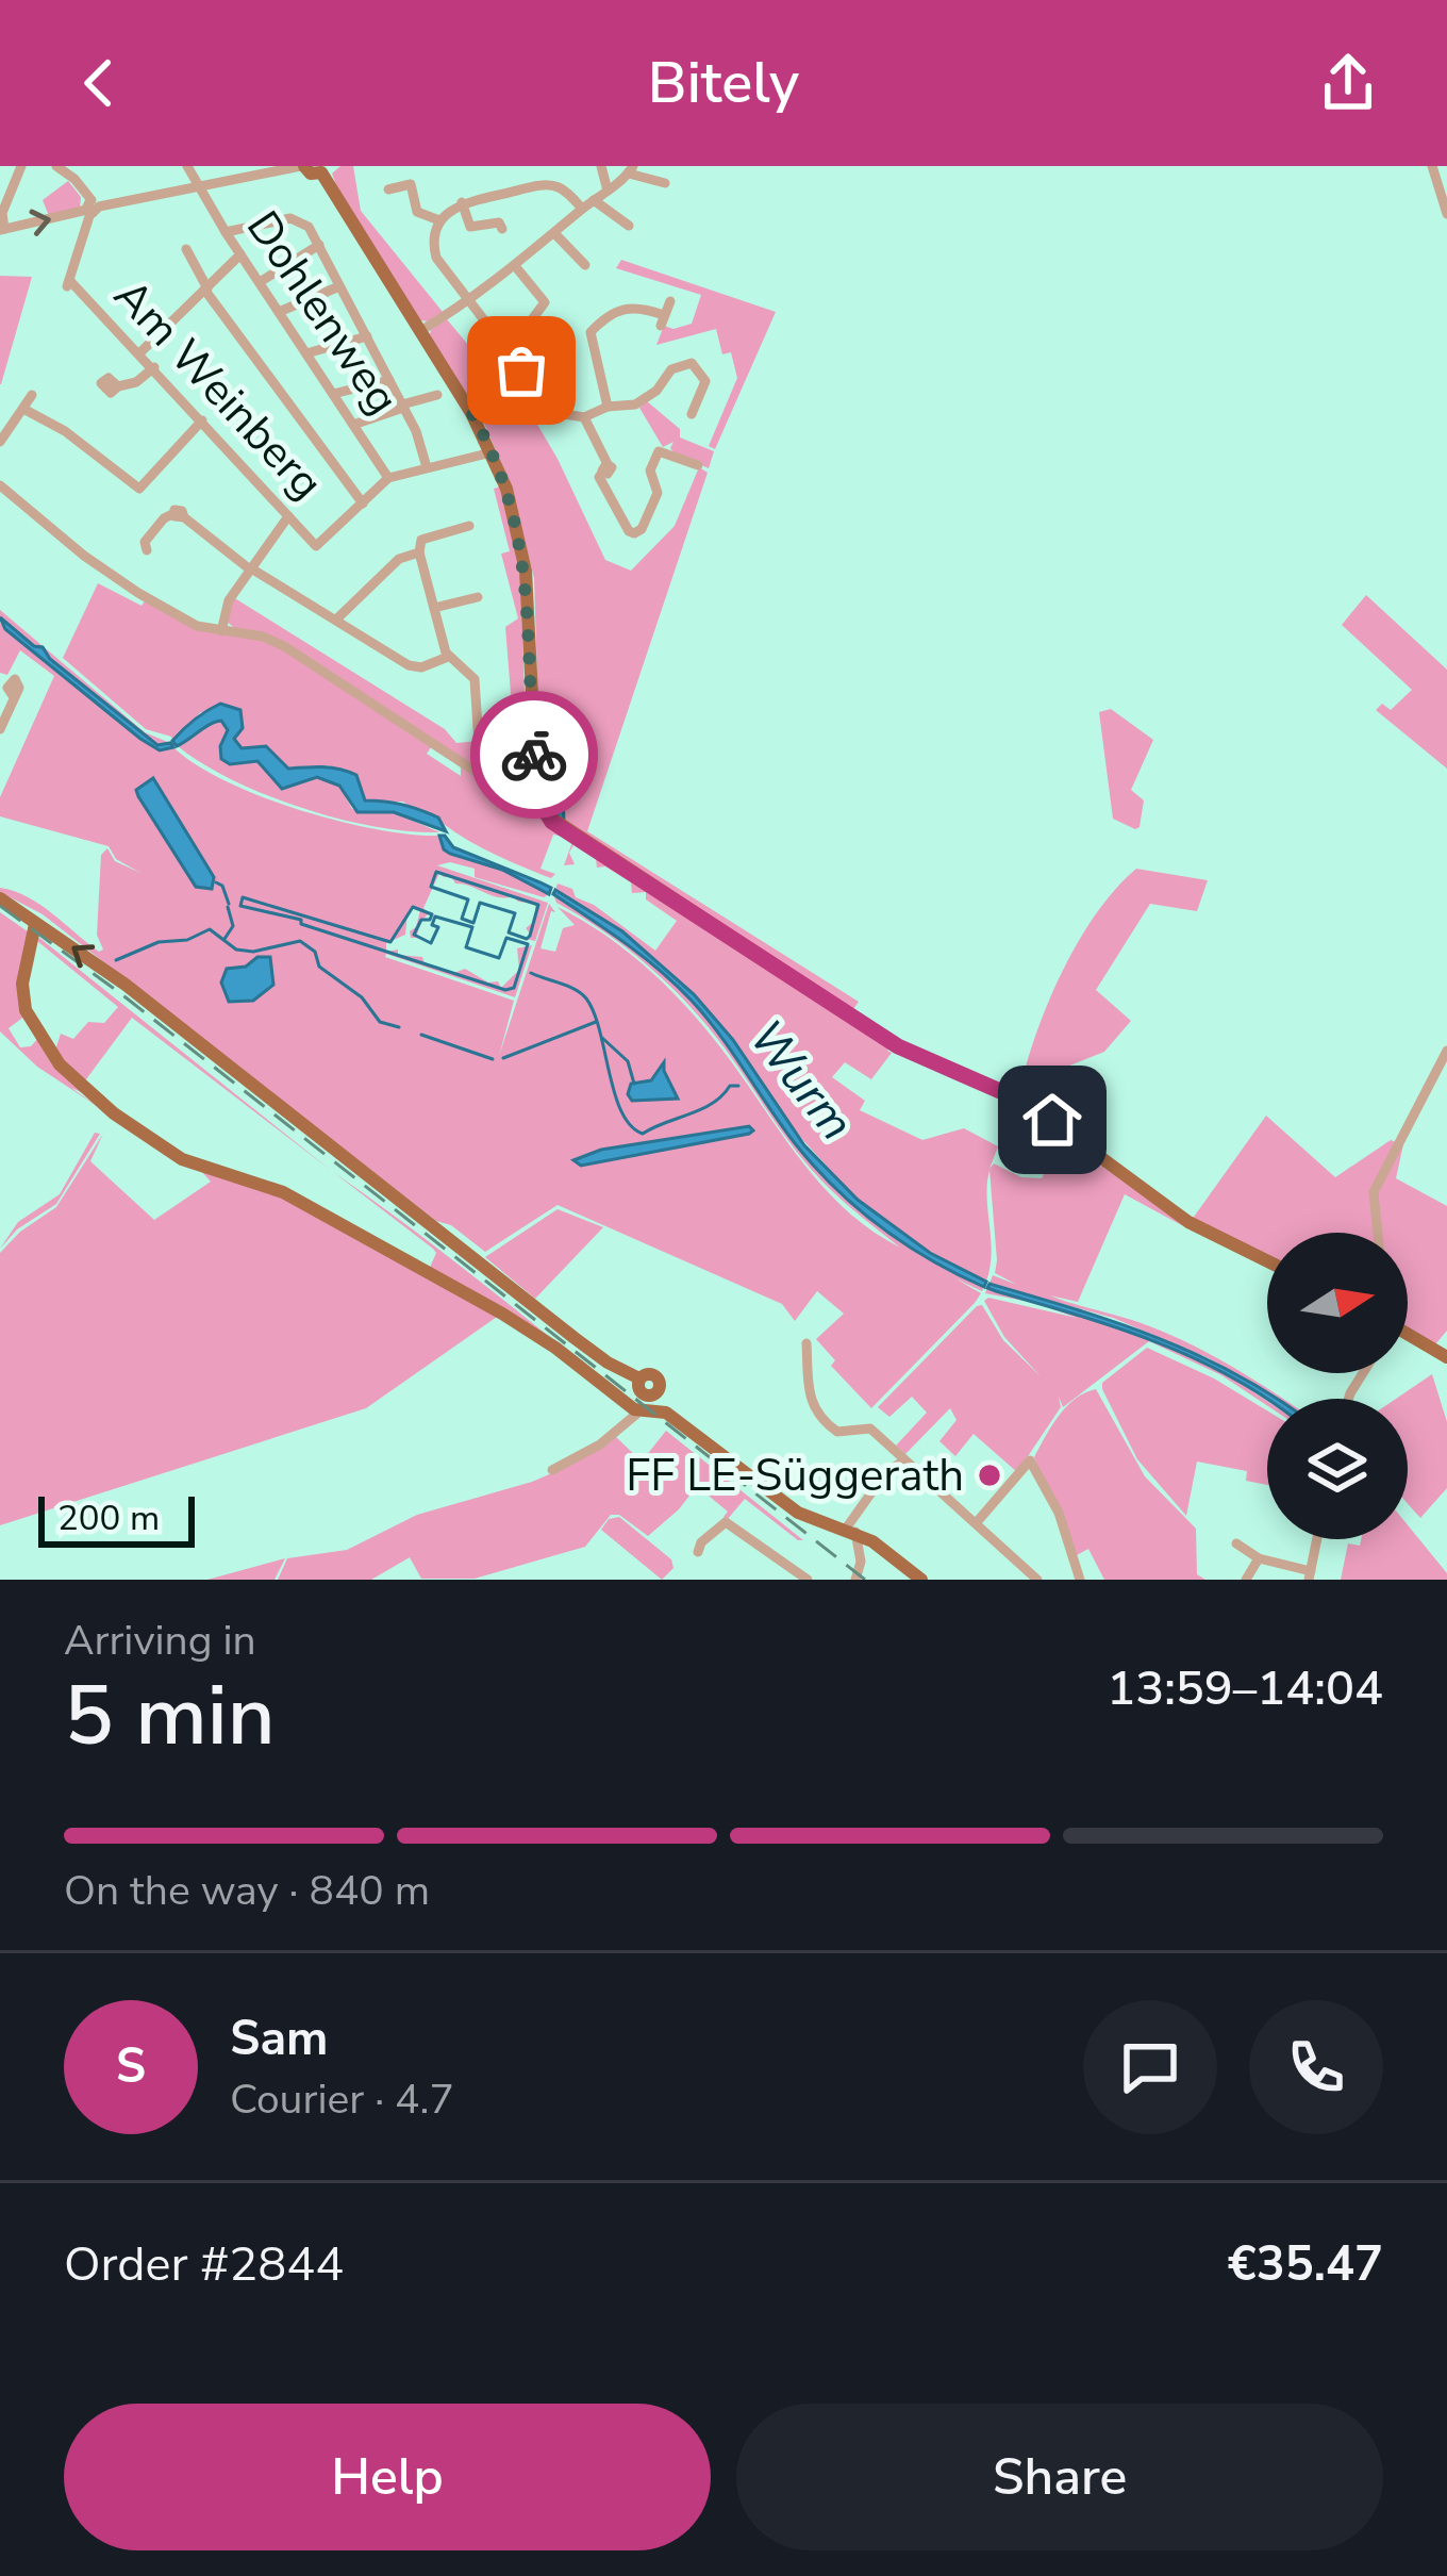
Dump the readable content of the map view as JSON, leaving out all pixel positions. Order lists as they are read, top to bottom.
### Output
{
  "streets": {
    "street": ["Dohlenweg", "Am Weinberg"]
  },
  "water": ["Wurm"],
  "places": ["FF LE-Süggerath"],
  "scale_bar": "200 m",
  "north": "right",
  "page": {
    "header": "Bitely",
    "scale": "200 m",
    "heading": ["5 min", "Arriving in", "13:59–14:04"],
    "panel": [
      "Sam",
      "Courier · 4.7",
      "Order #2844",
      "€35.47"
    ],
    "bar": "On the way · 840 m",
    "round": "S",
    "buttons": ["Help", "Share"]
  }
}
